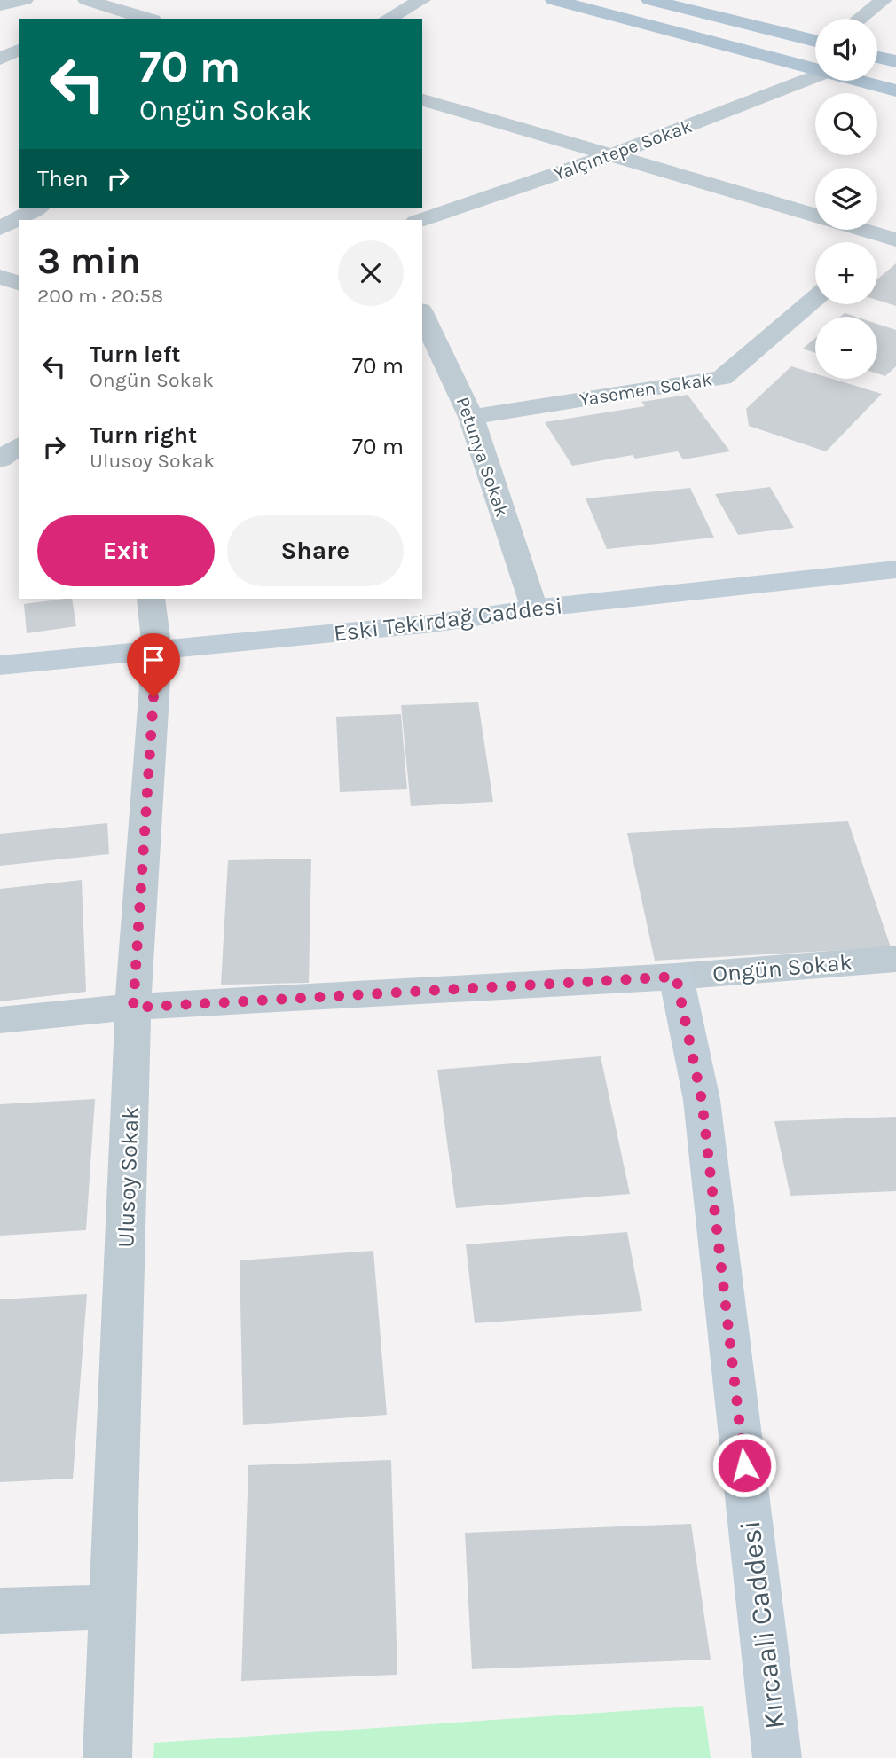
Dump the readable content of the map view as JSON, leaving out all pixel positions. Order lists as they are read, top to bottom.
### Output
{
  "streets": {
    "street": [
      "Yalçıntepe Sokak",
      "Yasemen Sokak",
      "Petunya Sokak",
      "Eski Tekirdağ Caddesi",
      "Ongün Sokak",
      "Ulusoy Sokak",
      "Kırcaali Caddesi"
    ]
  },
  "crossings": [
    ["Yasemen Sokak", "Petunya Sokak"],
    ["Petunya Sokak", "Eski Tekirdağ Caddesi"],
    ["Eski Tekirdağ Caddesi", "Ulusoy Sokak"],
    ["Ongün Sokak", "Ulusoy Sokak"],
    ["Ongün Sokak", "Kırcaali Caddesi"]
  ],
  "page": {
    "map_buttons": ["+", "−"],
    "turn": ["70 m", "Ongün Sokak"],
    "then": "Then",
    "heading": ["3 min", "200 m · 20:58"],
    "list": [
      {
        "name": "Turn left",
        "note": "Ongün Sokak",
        "value": "70 m"
      },
      {
        "name": "Turn right",
        "note": "Ulusoy Sokak",
        "value": "70 m"
      }
    ],
    "buttons": ["Exit", "Share"]
  }
}
